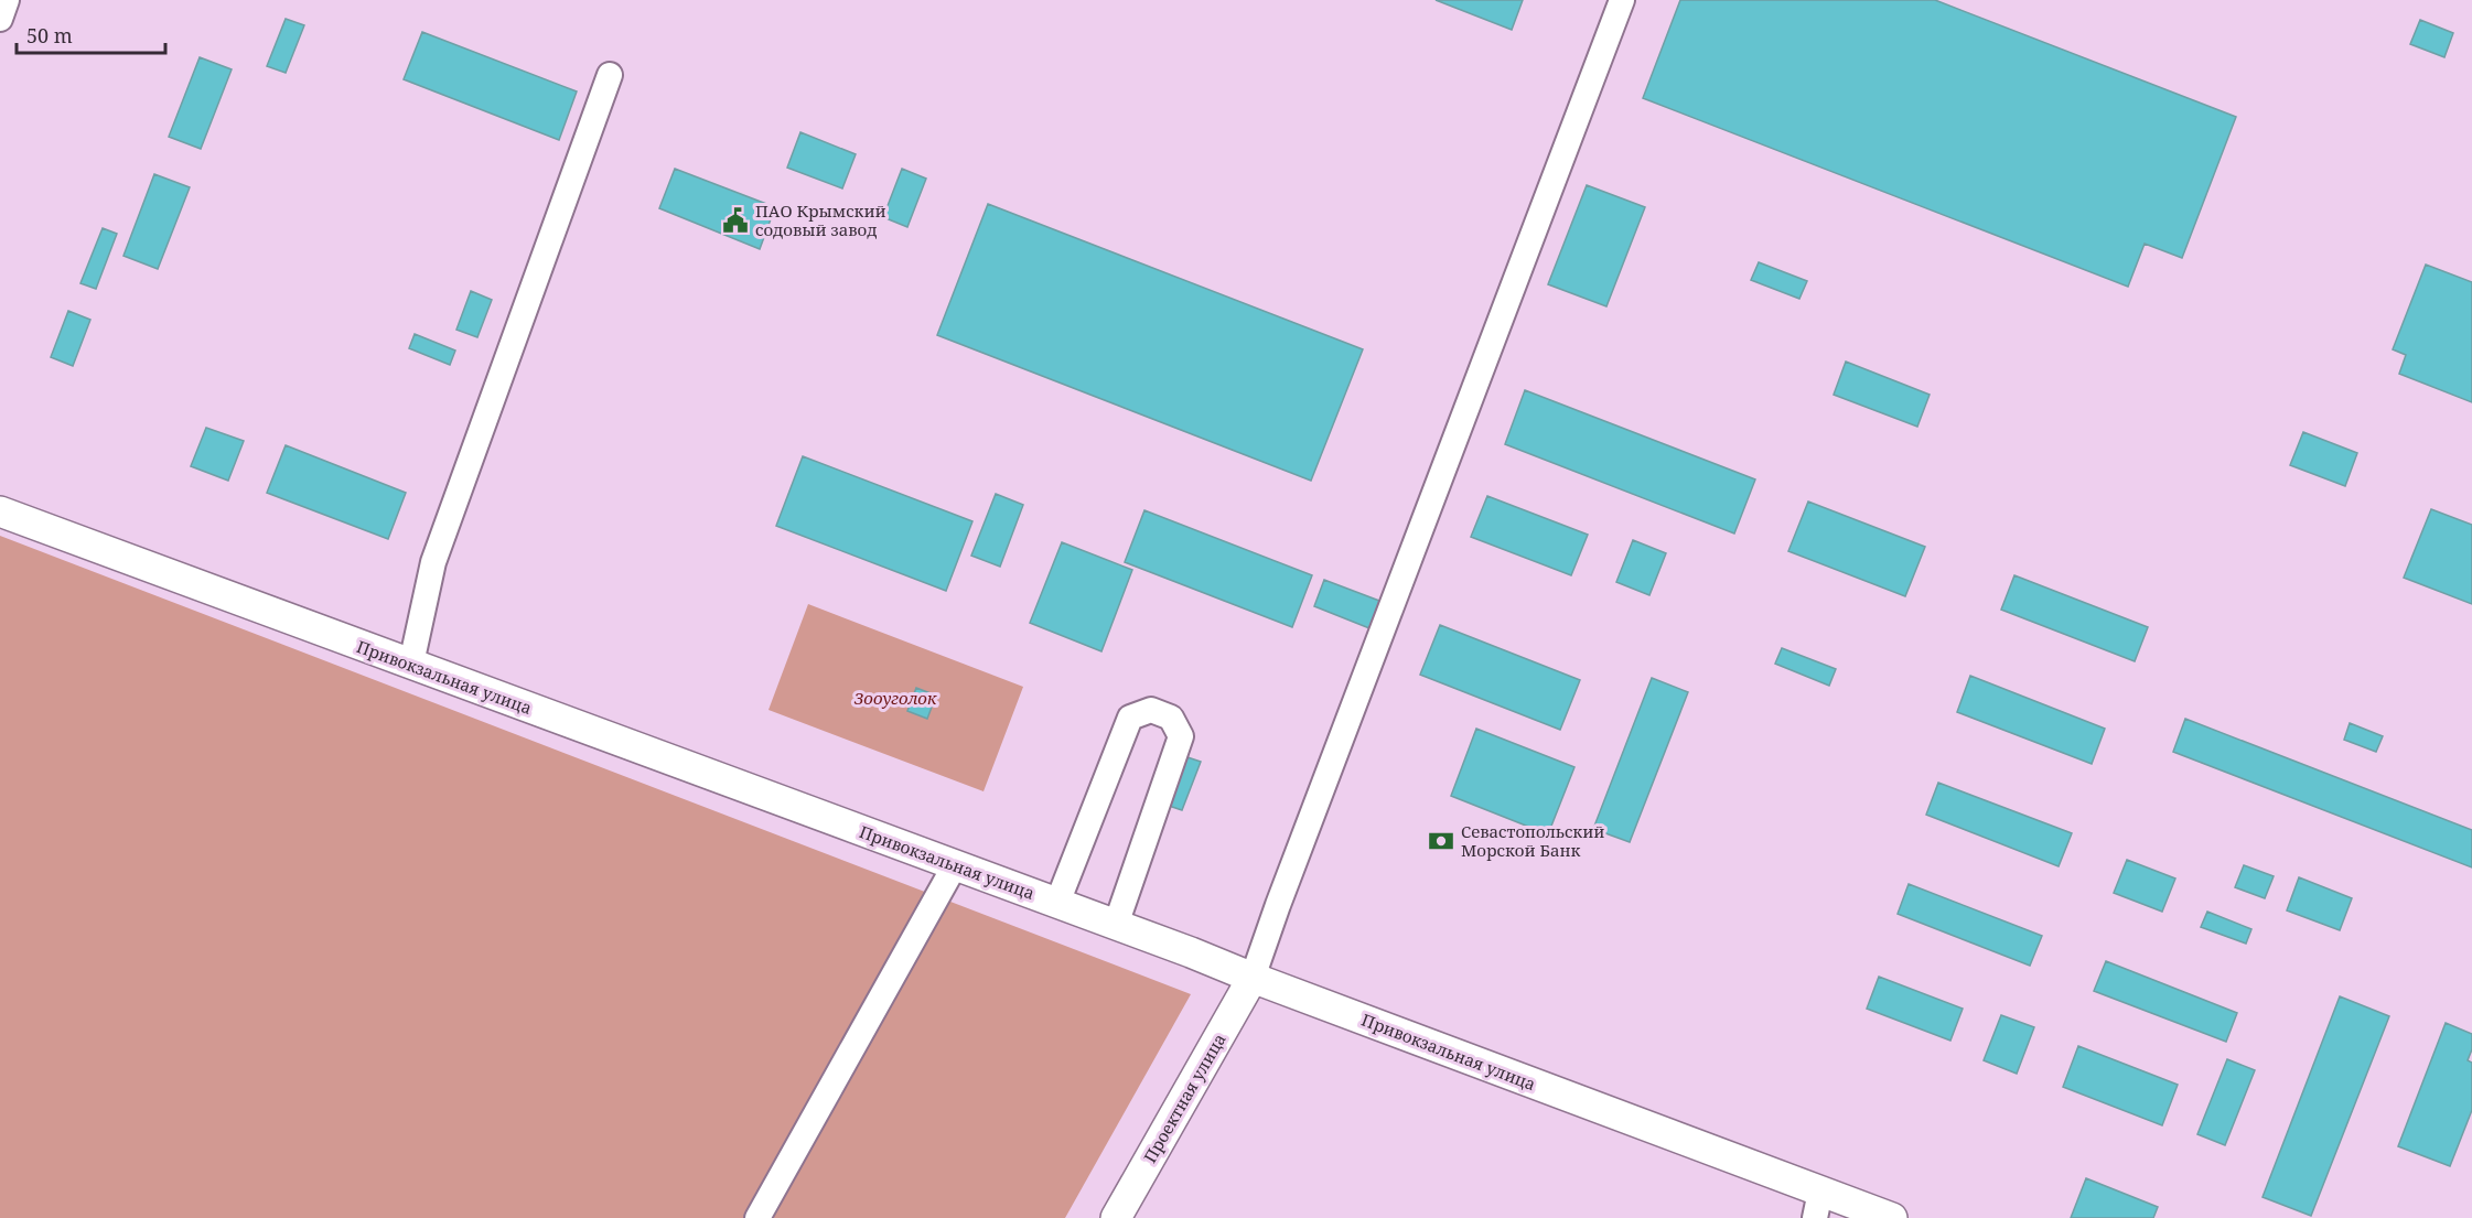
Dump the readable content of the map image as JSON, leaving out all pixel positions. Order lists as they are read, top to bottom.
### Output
{
  "streets": {
    "main road": ["Привокзальная улица", "Проектная улица"]
  },
  "crossings": [
    ["Привокзальная улица", "Проектная улица"]
  ],
  "parks": ["Зооуголок"],
  "places": {
    "public building": ["ПАО Крымский содовый завод"],
    "bank": ["Севастопольский Морской Банк"]
  },
  "scale_bar": "50 m"
}
